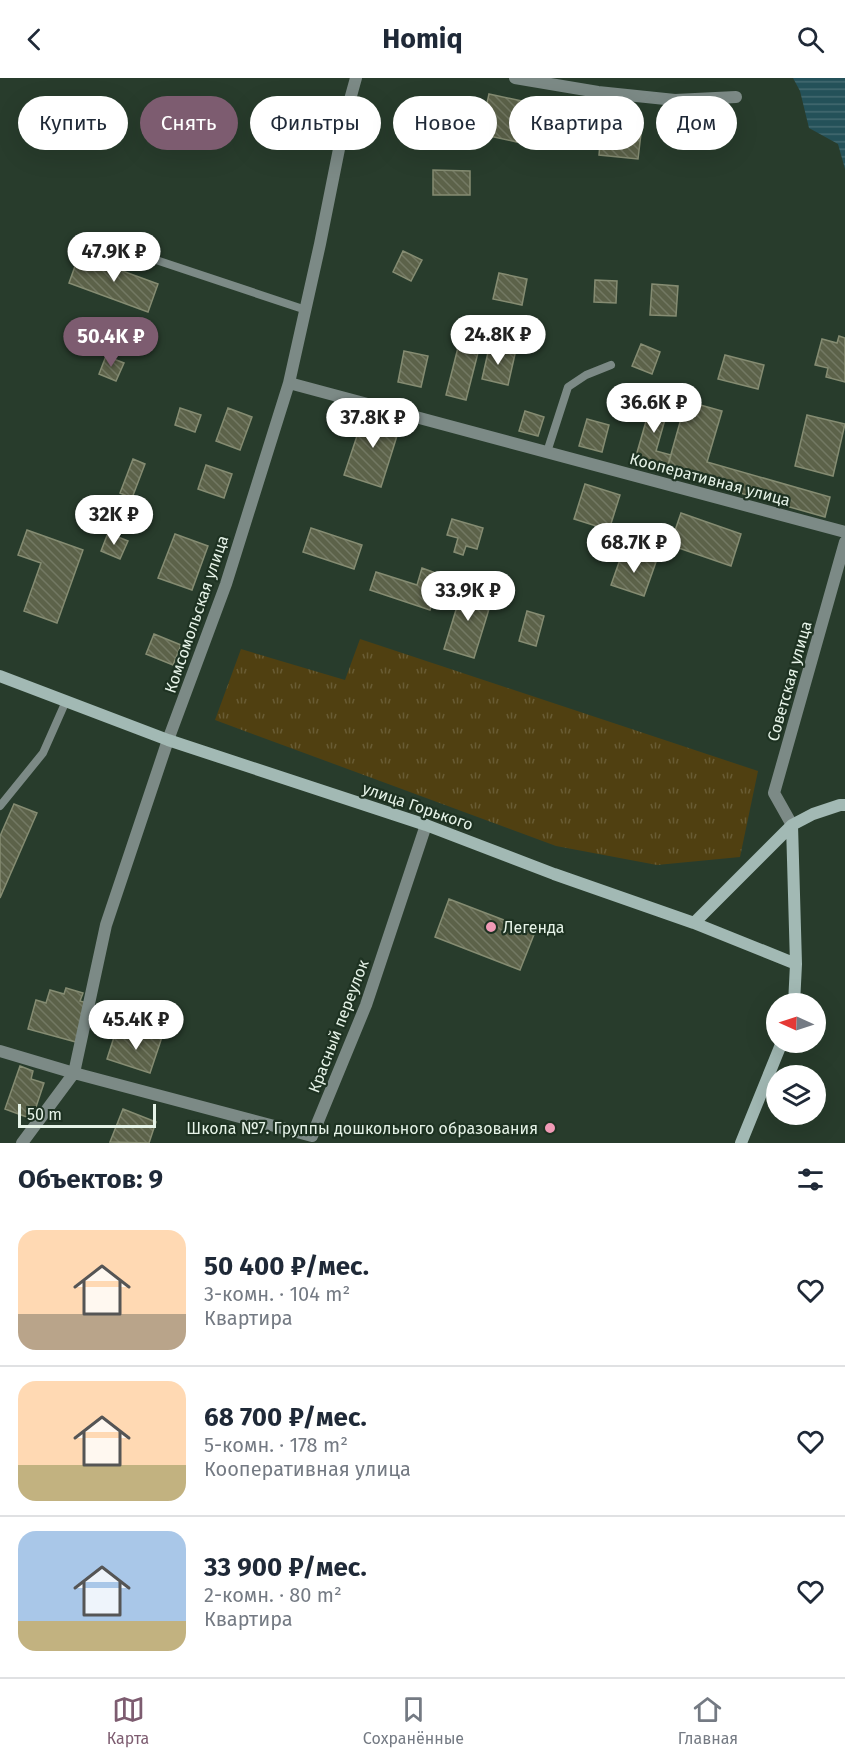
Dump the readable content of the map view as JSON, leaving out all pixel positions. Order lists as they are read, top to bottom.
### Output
{
  "streets": {
    "main road": ["улица Горького"],
    "street": [
      "Кооперативная улица",
      "Комсомольская улица",
      "Советская улица",
      "Красный переулок"
    ]
  },
  "crossings": [
    ["Кооперативная улица", "Комсомольская улица"],
    ["Комсомольская улица", "улица Горького"],
    ["Комсомольская улица", "Красный переулок"],
    ["улица Горького", "Красный переулок"]
  ],
  "places": ["Легенда", "Школа №7. Группы дошкольного образования"],
  "scale_bar": "50 m",
  "north": "left",
  "page": {
    "header": "Homiq",
    "chip": [
      "Купить",
      "Снять",
      "Фильтры",
      "Новое",
      "Квартира",
      "Дом"
    ],
    "price": [
      "47.9K ₽",
      "24.8K ₽",
      "50.4K ₽",
      "36.6K ₽",
      "37.8K ₽",
      "32K ₽",
      "68.7K ₽",
      "33.9K ₽",
      "45.4K ₽"
    ],
    "scale": "50 m",
    "heading": "Объектов: 9",
    "list": [
      {
        "name": "50 400 ₽/мес.",
        "note": "3-комн. · 104 m² · Квартира"
      },
      {
        "name": "68 700 ₽/мес.",
        "note": "5-комн. · 178 m² · Кооперативная улица"
      },
      {
        "name": "33 900 ₽/мес.",
        "note": "2-комн. · 80 m² · Квартира"
      }
    ],
    "tabs": ["Карта", "Сохранённые", "Главная"]
  }
}
